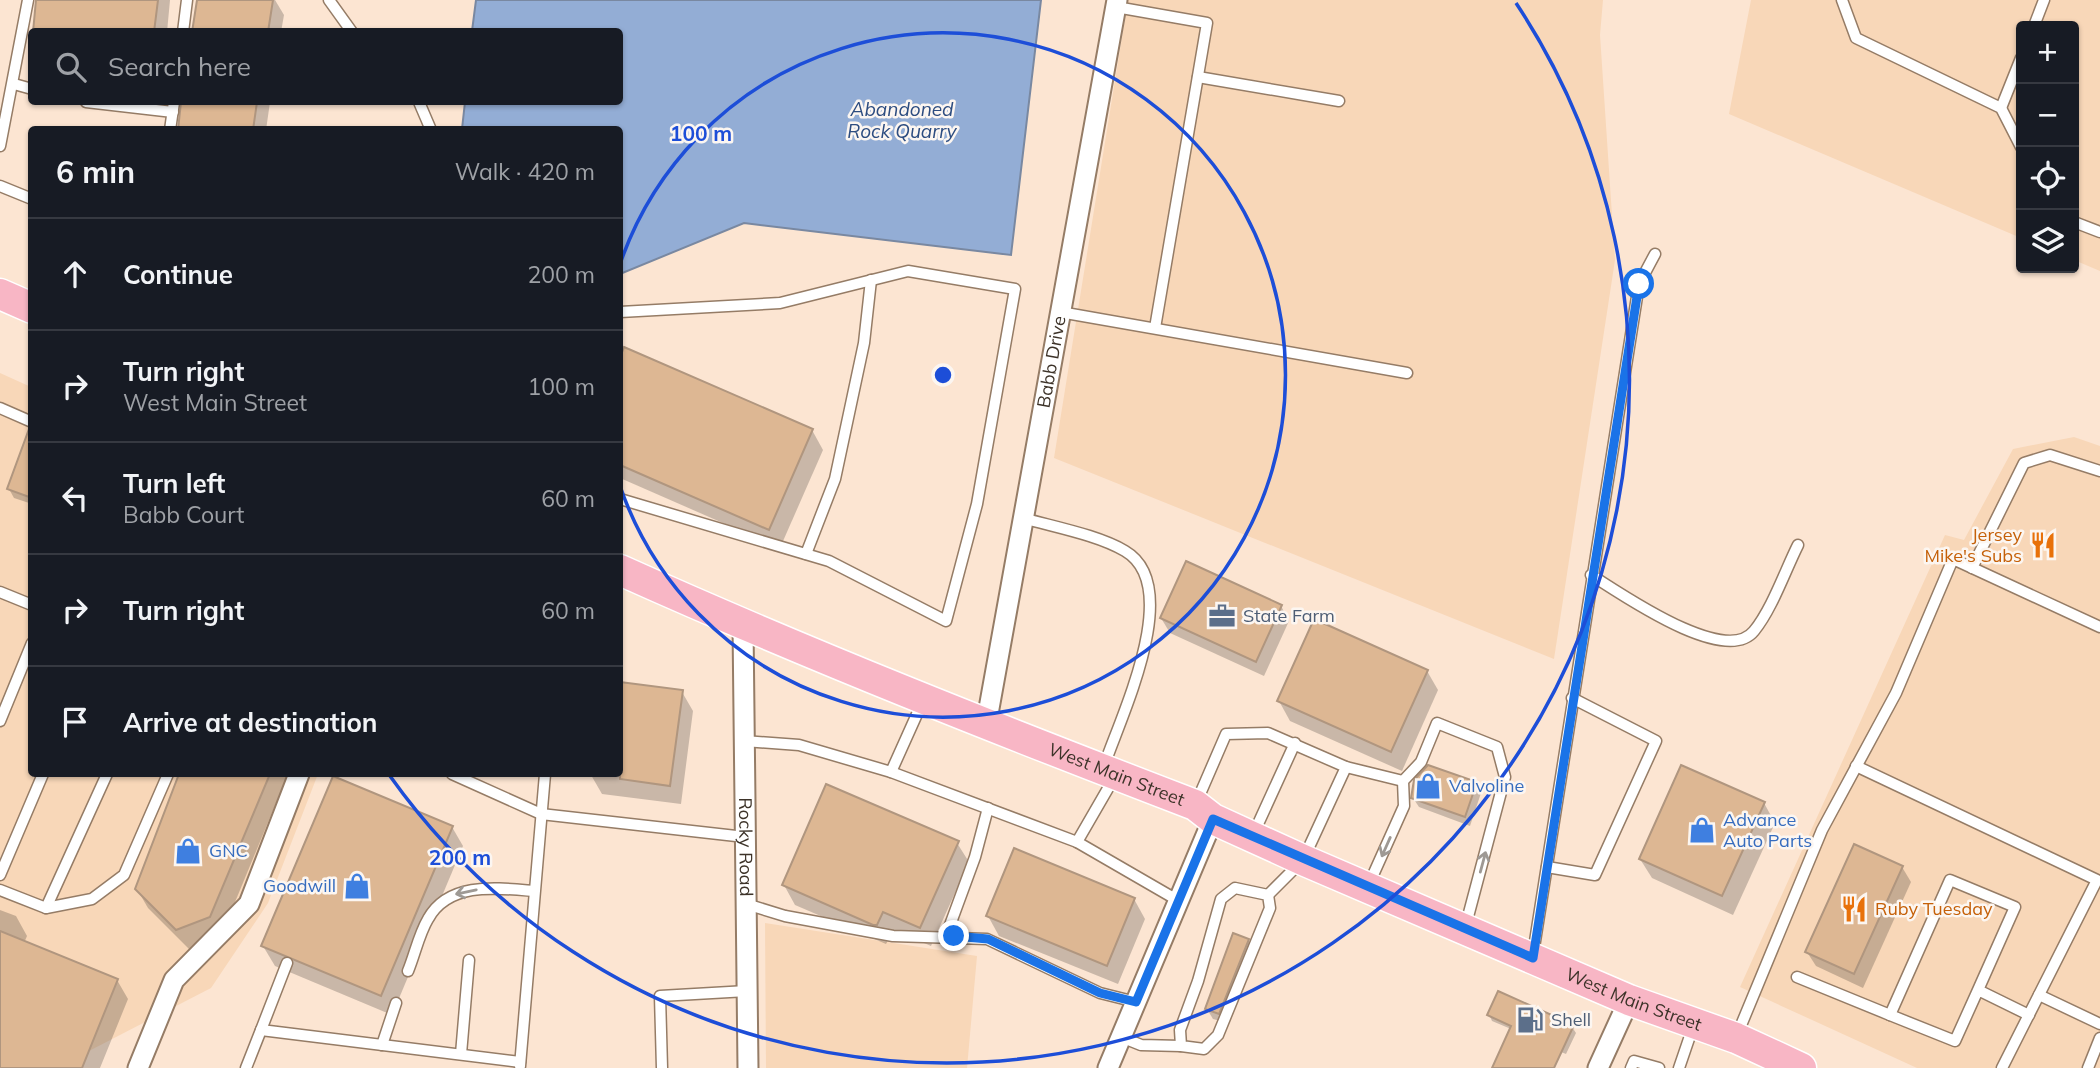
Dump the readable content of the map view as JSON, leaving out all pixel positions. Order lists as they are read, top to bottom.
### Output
{
  "streets": {
    "main road": ["West Main Street"],
    "street": ["Babb Drive", "Rocky Road"]
  },
  "crossings": [
    ["Babb Drive", "West Main Street"],
    ["West Main Street", "Rocky Road"]
  ],
  "water": ["Abandoned Rock Quarry"],
  "places": {
    "restaurant": ["Jersey Mike's Subs", "Ruby Tuesday"],
    "office": ["State Farm"],
    "shop": [
      "Valvoline",
      "Advance Auto Parts",
      "GNC",
      "Goodwill"
    ],
    "fuel station": ["Shell"]
  },
  "page": {
    "map_buttons": ["+", "−"],
    "search": "Search here",
    "heading": ["6 min", "Walk · 420 m"],
    "list": [
      ["Continue", "200 m"],
      ["Turn right", "West Main Street", "100 m"],
      ["Turn left", "Babb Court", "60 m"],
      ["Turn right", "60 m"],
      "Arrive at destination"
    ]
  },
  "rings": ["100 m", "200 m"]
}
